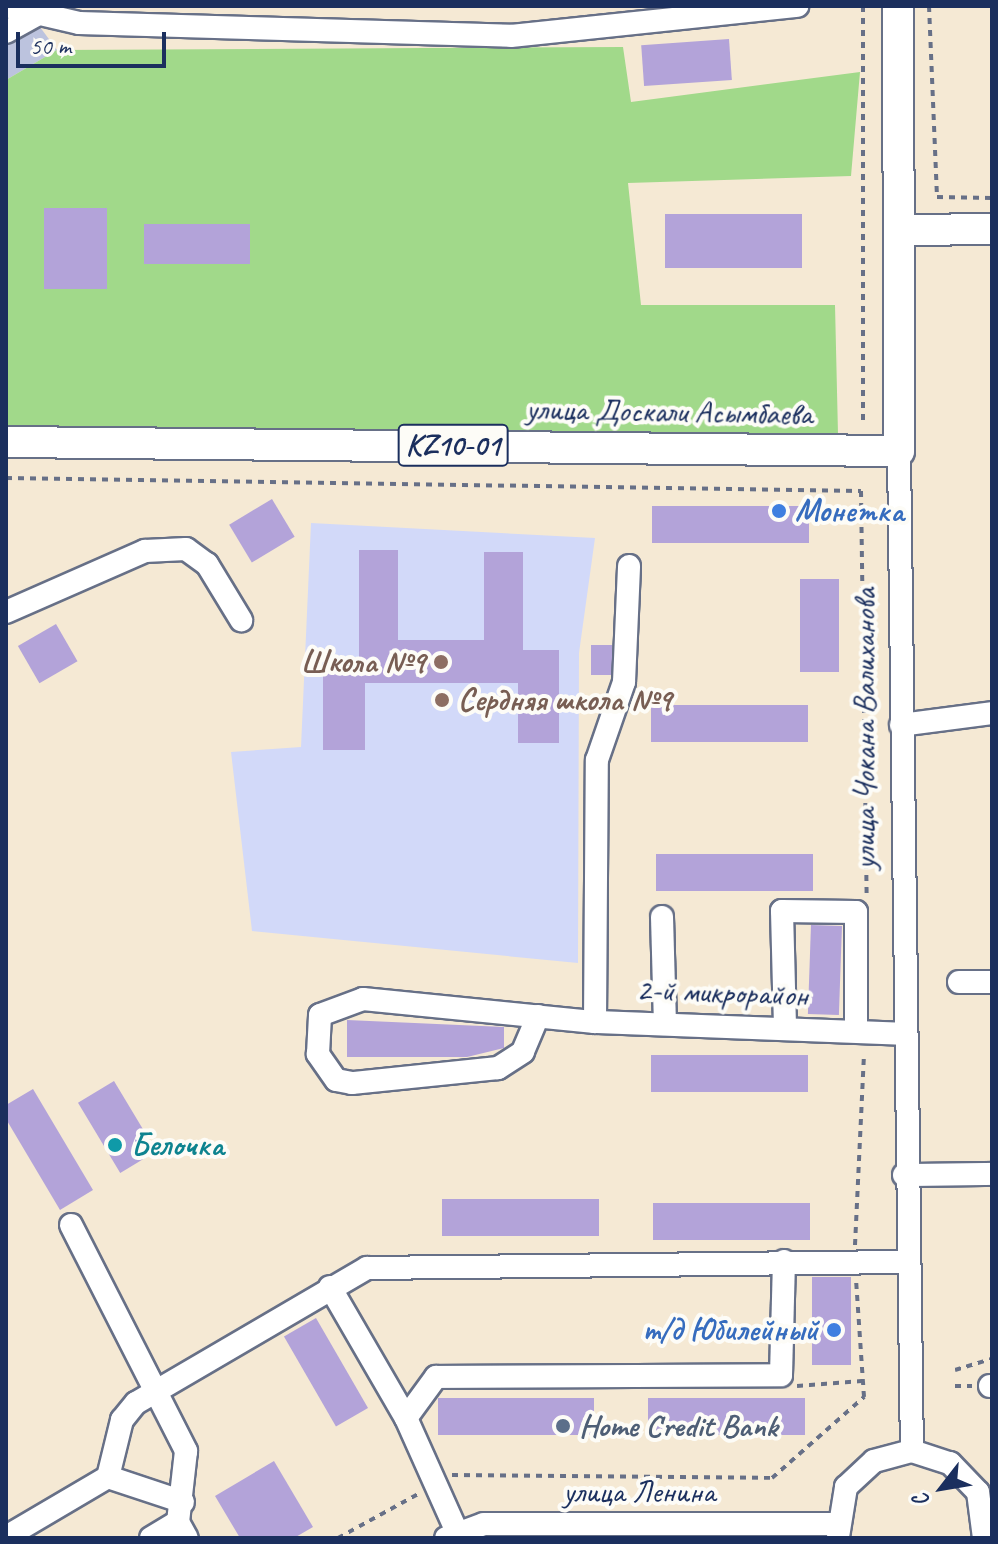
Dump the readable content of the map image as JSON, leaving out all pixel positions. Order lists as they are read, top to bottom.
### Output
{
  "streets": {
    "main road": ["улица Доскали Асымбаева", "KZ10-01", "улица Чокана Валиханова"],
    "street": ["2-й микрорайон", "улица Ленина"]
  },
  "crossings": [
    ["улица Доскали Асымбаева", "улица Чокана Валиханова"],
    ["улица Чокана Валиханова", "2-й микрорайон"]
  ],
  "places": [
    "Монетка",
    "Школа №9",
    "Сердняя школа №9",
    "Белочка",
    "т/д Юбилейный",
    "Home Credit Bank"
  ],
  "scale_bar": "50 m",
  "north": "bottom left"
}
